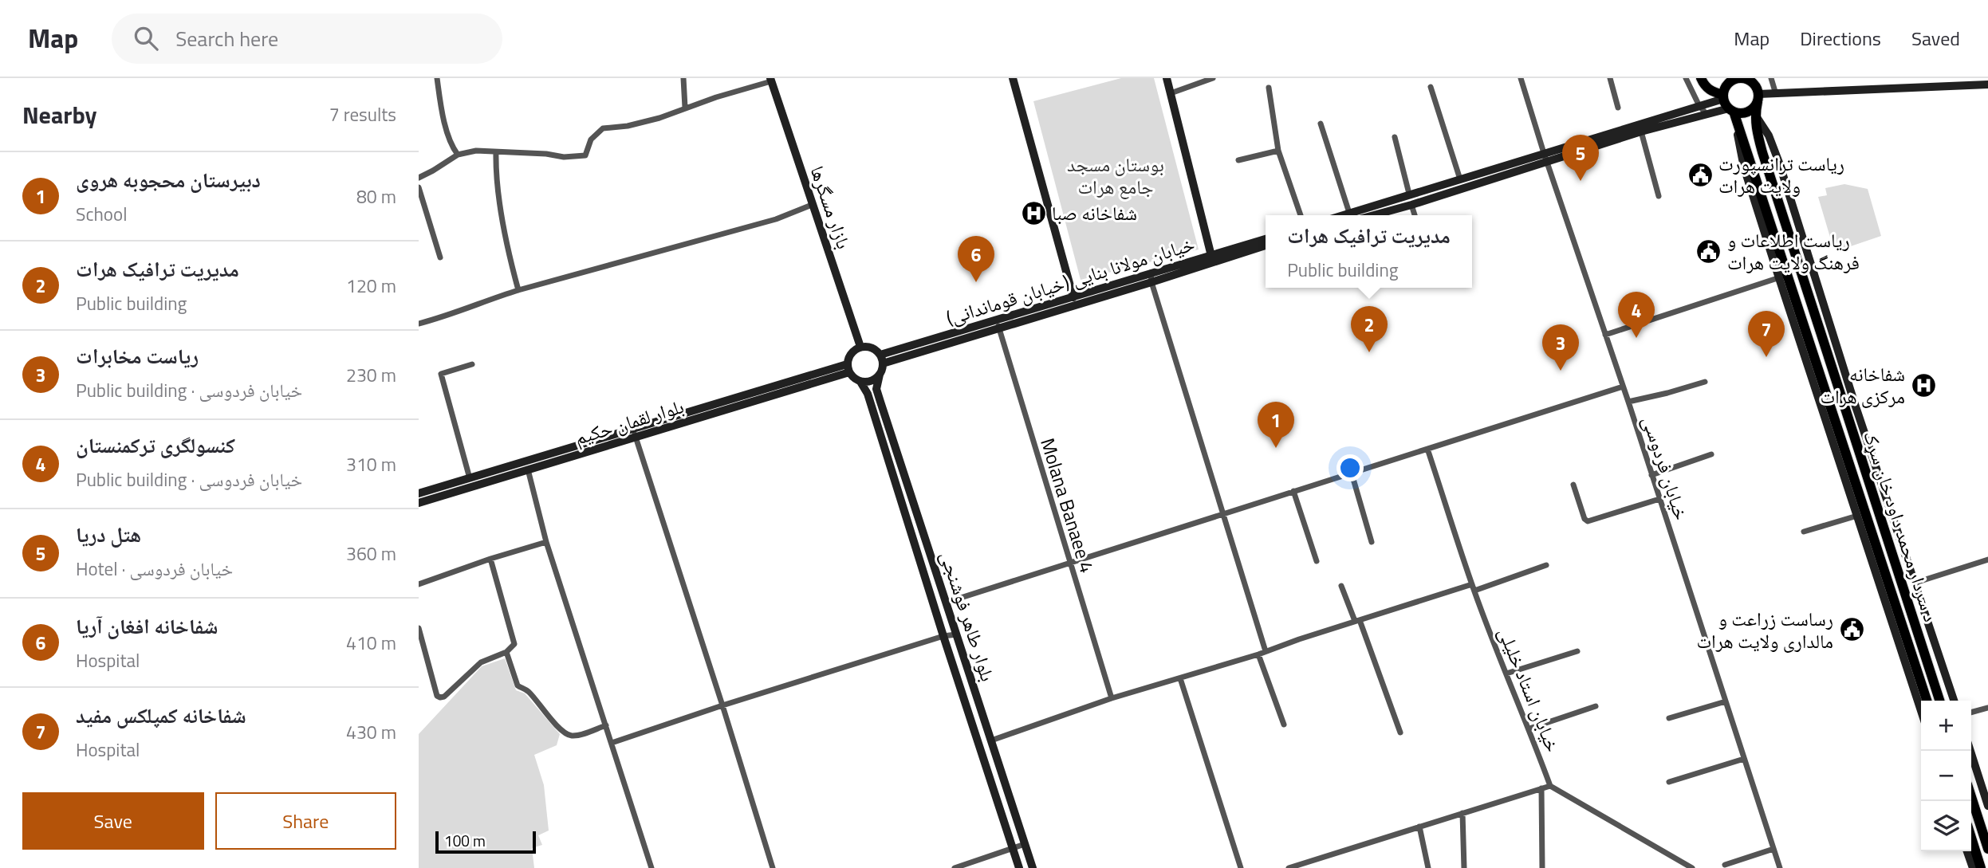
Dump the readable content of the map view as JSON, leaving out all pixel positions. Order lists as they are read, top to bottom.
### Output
{
  "streets": {
    "highway": ["د سردار محمد داود خان سړک"],
    "street": [
      "بازار مسگرها",
      "خیابان مولانا بنایی (خیابان قوماندانی)",
      "بلوار لقمان حکیم",
      "خیابان فردوسی",
      "Molana Banaee 4",
      "بلوار طاهر فوشنجی",
      "خیابان استاد خلیلی"
    ]
  },
  "crossings": [
    ["بازار مسگرها", "خیابان مولانا بنایی (خیابان قوماندانی)"],
    ["بازار مسگرها", "بلوار لقمان حکیم"],
    ["بازار مسگرها", "بلوار طاهر فوشنجی"],
    ["خیابان مولانا بنایی (خیابان قوماندانی)", "بلوار لقمان حکیم"],
    ["خیابان مولانا بنایی (خیابان قوماندانی)", "Molana Banaee 4"],
    ["خیابان مولانا بنایی (خیابان قوماندانی)", "بلوار طاهر فوشنجی"],
    ["بلوار لقمان حکیم", "بلوار طاهر فوشنجی"]
  ],
  "parks": ["بوستان مسجد جامع هرات"],
  "places": {
    "public building": ["ریاست ترانسپورت ولایت هرات", "ریاست اطلاعات و فرهنگ ولایت هرات", "رساست زراعت و مالداری ولایت هرات"],
    "hospital": ["شفاخانه صبا", "شفاخانه مرکزی هرات"]
  },
  "scale_bar": "100 m",
  "page": {
    "header": "Map",
    "search": "Search here",
    "nav": ["Map", "Directions", "Saved"],
    "heading": ["Nearby", "7 results"],
    "pins": [
      "5",
      "6",
      "4",
      "2",
      "7",
      "3",
      "1"
    ],
    "list": [
      {
        "mark": "1",
        "name": "دبیرستان محجوبه هروی",
        "note": "School",
        "value": "80 m"
      },
      {
        "mark": "2",
        "name": "مدیریت ترافیک هرات",
        "note": "Public building",
        "value": "120 m"
      },
      {
        "mark": "3",
        "name": "ریاست مخابرات",
        "note": "Public building · خیابان فردوسی",
        "value": "230 m"
      },
      {
        "mark": "4",
        "name": "کنسولگری ترکمنستان",
        "note": "Public building · خیابان فردوسی",
        "value": "310 m"
      },
      {
        "mark": "5",
        "name": "هتل دریا",
        "note": "Hotel · خیابان فردوسی",
        "value": "360 m"
      },
      {
        "mark": "6",
        "name": "شفاخانه افغان آریا",
        "note": "Hospital",
        "value": "410 m"
      },
      {
        "mark": "7",
        "name": "شفاخانه کمپلکس مفید",
        "note": "Hospital",
        "value": "430 m"
      }
    ],
    "popup": ["مدیریت ترافیک هرات", "Public building"],
    "map_buttons": ["+", "−"],
    "buttons": ["Save", "Share"],
    "scale": "100 m"
  }
}
